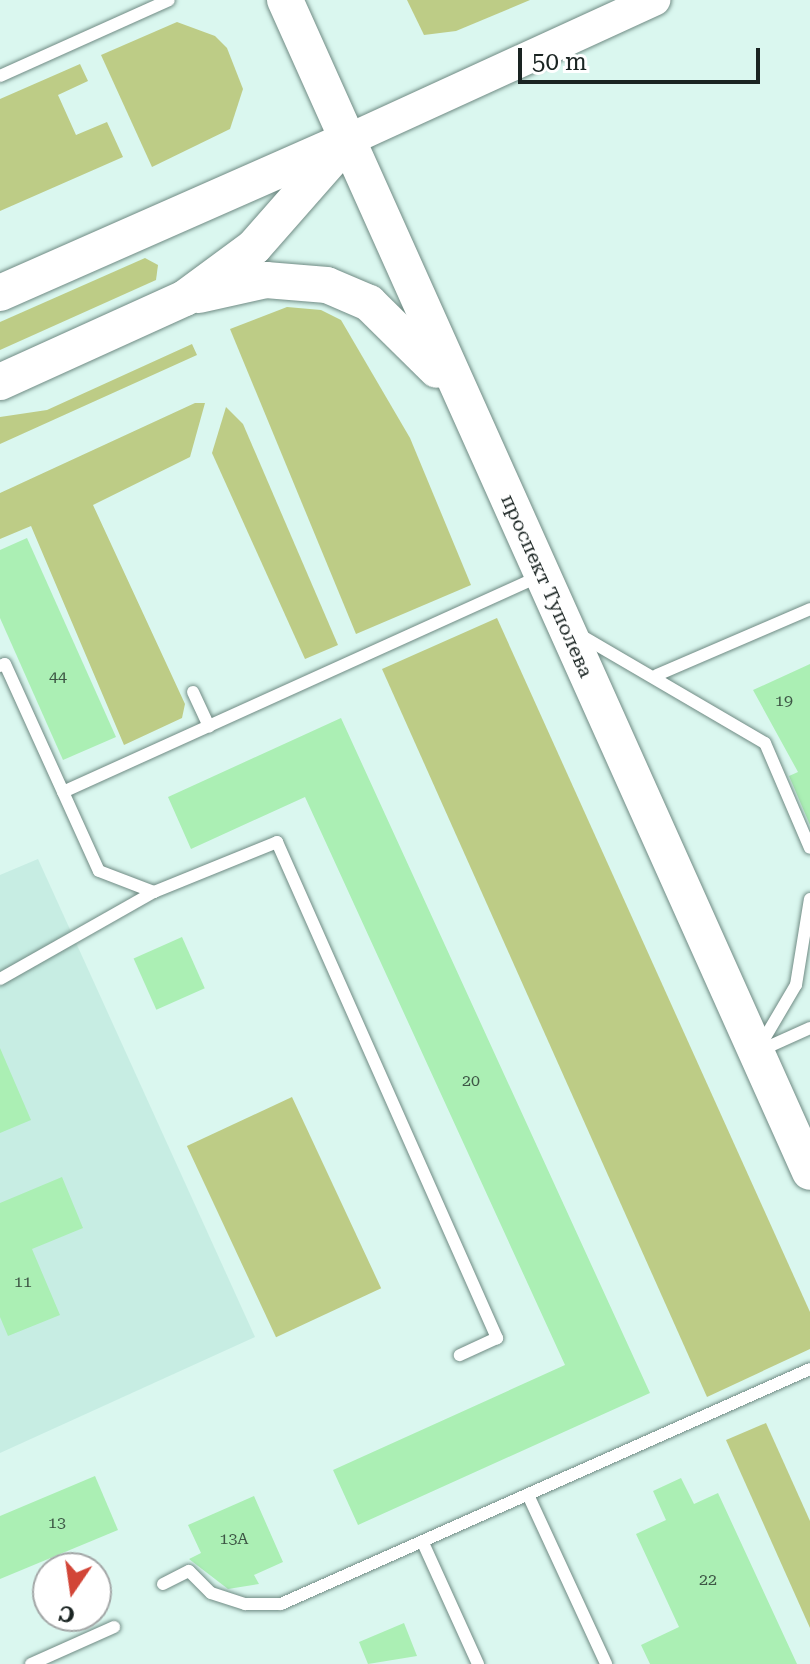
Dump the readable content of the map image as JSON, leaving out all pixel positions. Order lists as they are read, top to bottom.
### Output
{
  "streets": {
    "main road": ["проспект Туполева"]
  },
  "house_numbers": [
    "44",
    "19",
    "20",
    "11",
    "13",
    "13А",
    "22"
  ],
  "scale_bar": "50 m",
  "north": "bottom"
}
